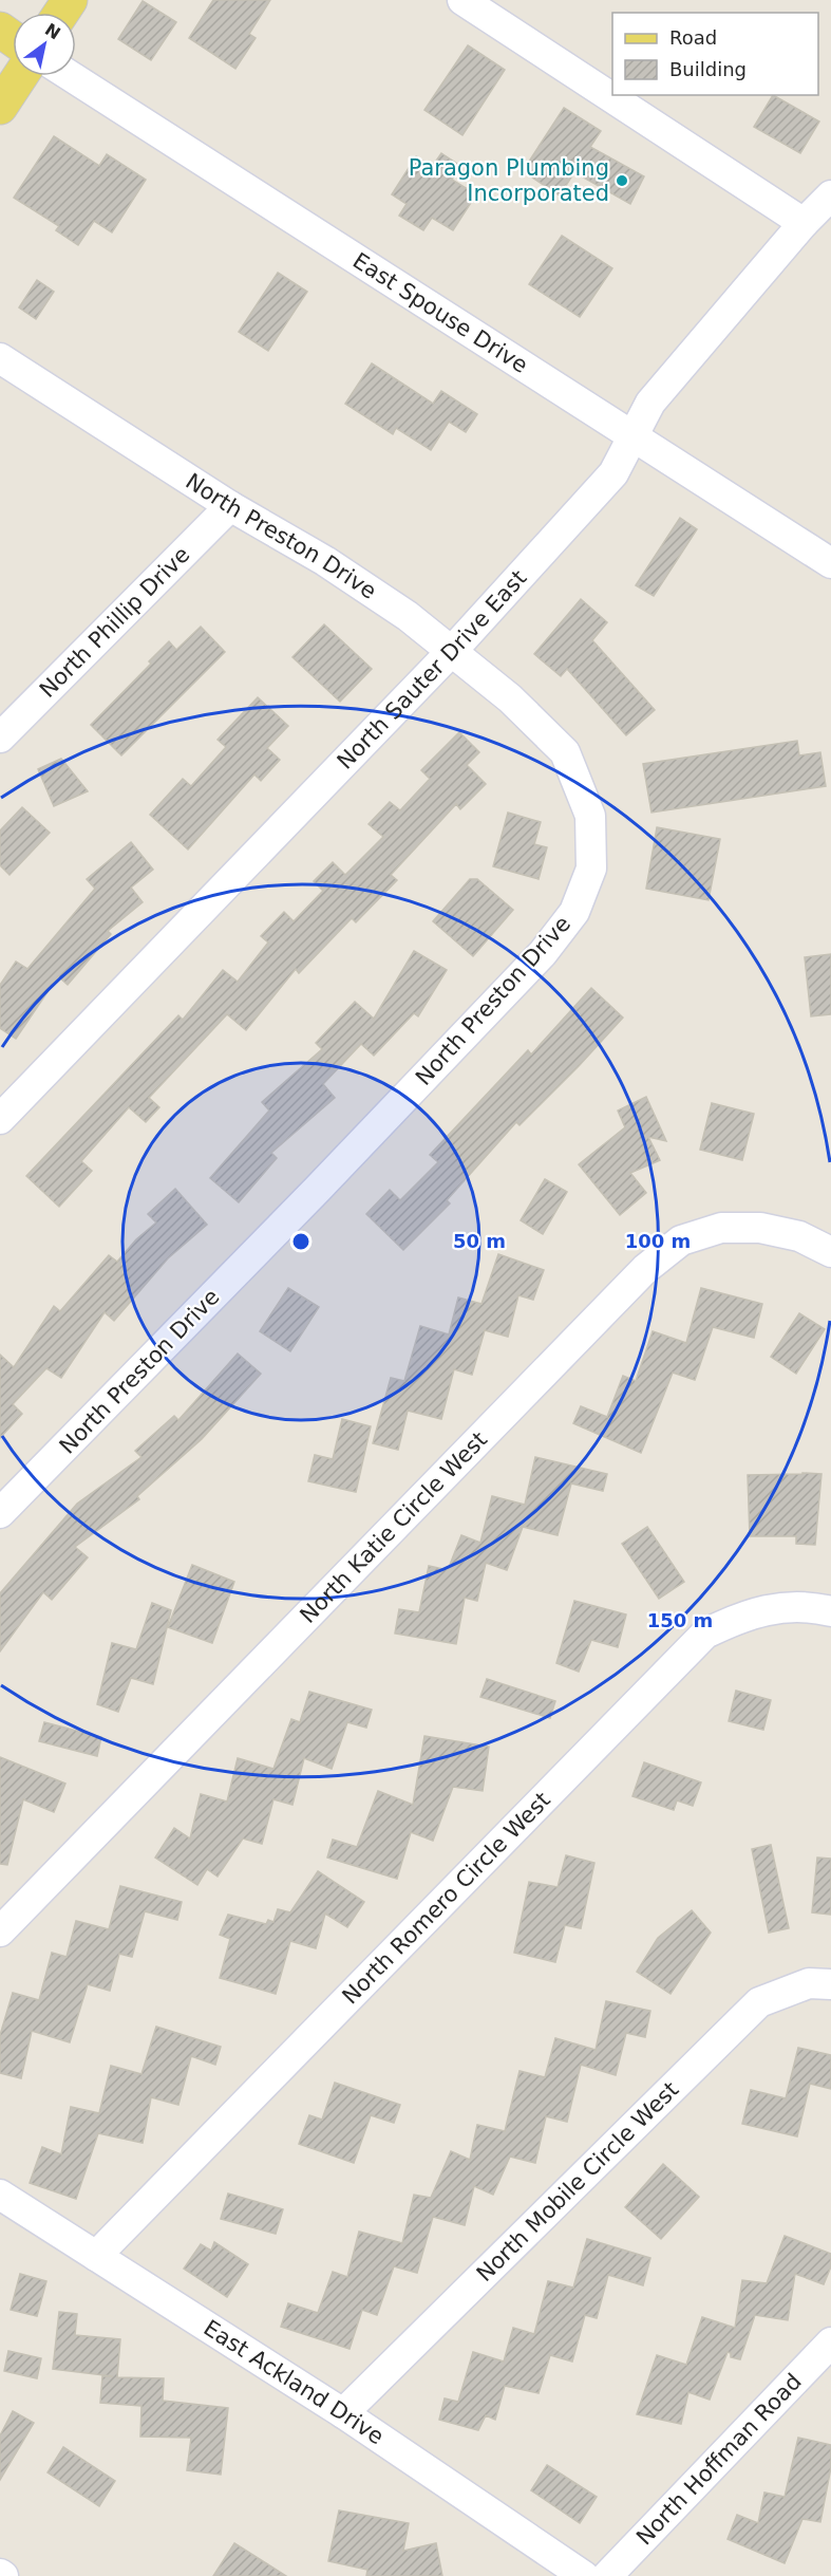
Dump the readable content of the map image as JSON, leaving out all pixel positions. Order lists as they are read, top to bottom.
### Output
{
  "streets": {
    "street": [
      "East Spouse Drive",
      "North Preston Drive",
      "North Phillip Drive",
      "North Sauter Drive East",
      "North Katie Circle West",
      "North Romero Circle West",
      "North Mobile Circle West",
      "East Ackland Drive",
      "North Hoffman Road"
    ]
  },
  "crossings": [
    ["East Spouse Drive", "North Sauter Drive East"],
    ["North Preston Drive", "North Phillip Drive"],
    ["North Preston Drive", "North Sauter Drive East"],
    ["North Romero Circle West", "East Ackland Drive"],
    ["North Mobile Circle West", "East Ackland Drive"]
  ],
  "places": ["Paragon Plumbing Incorporated"],
  "legend": ["Road", "Building"],
  "north": "top right",
  "rings": ["50 m", "100 m", "150 m"]
}
